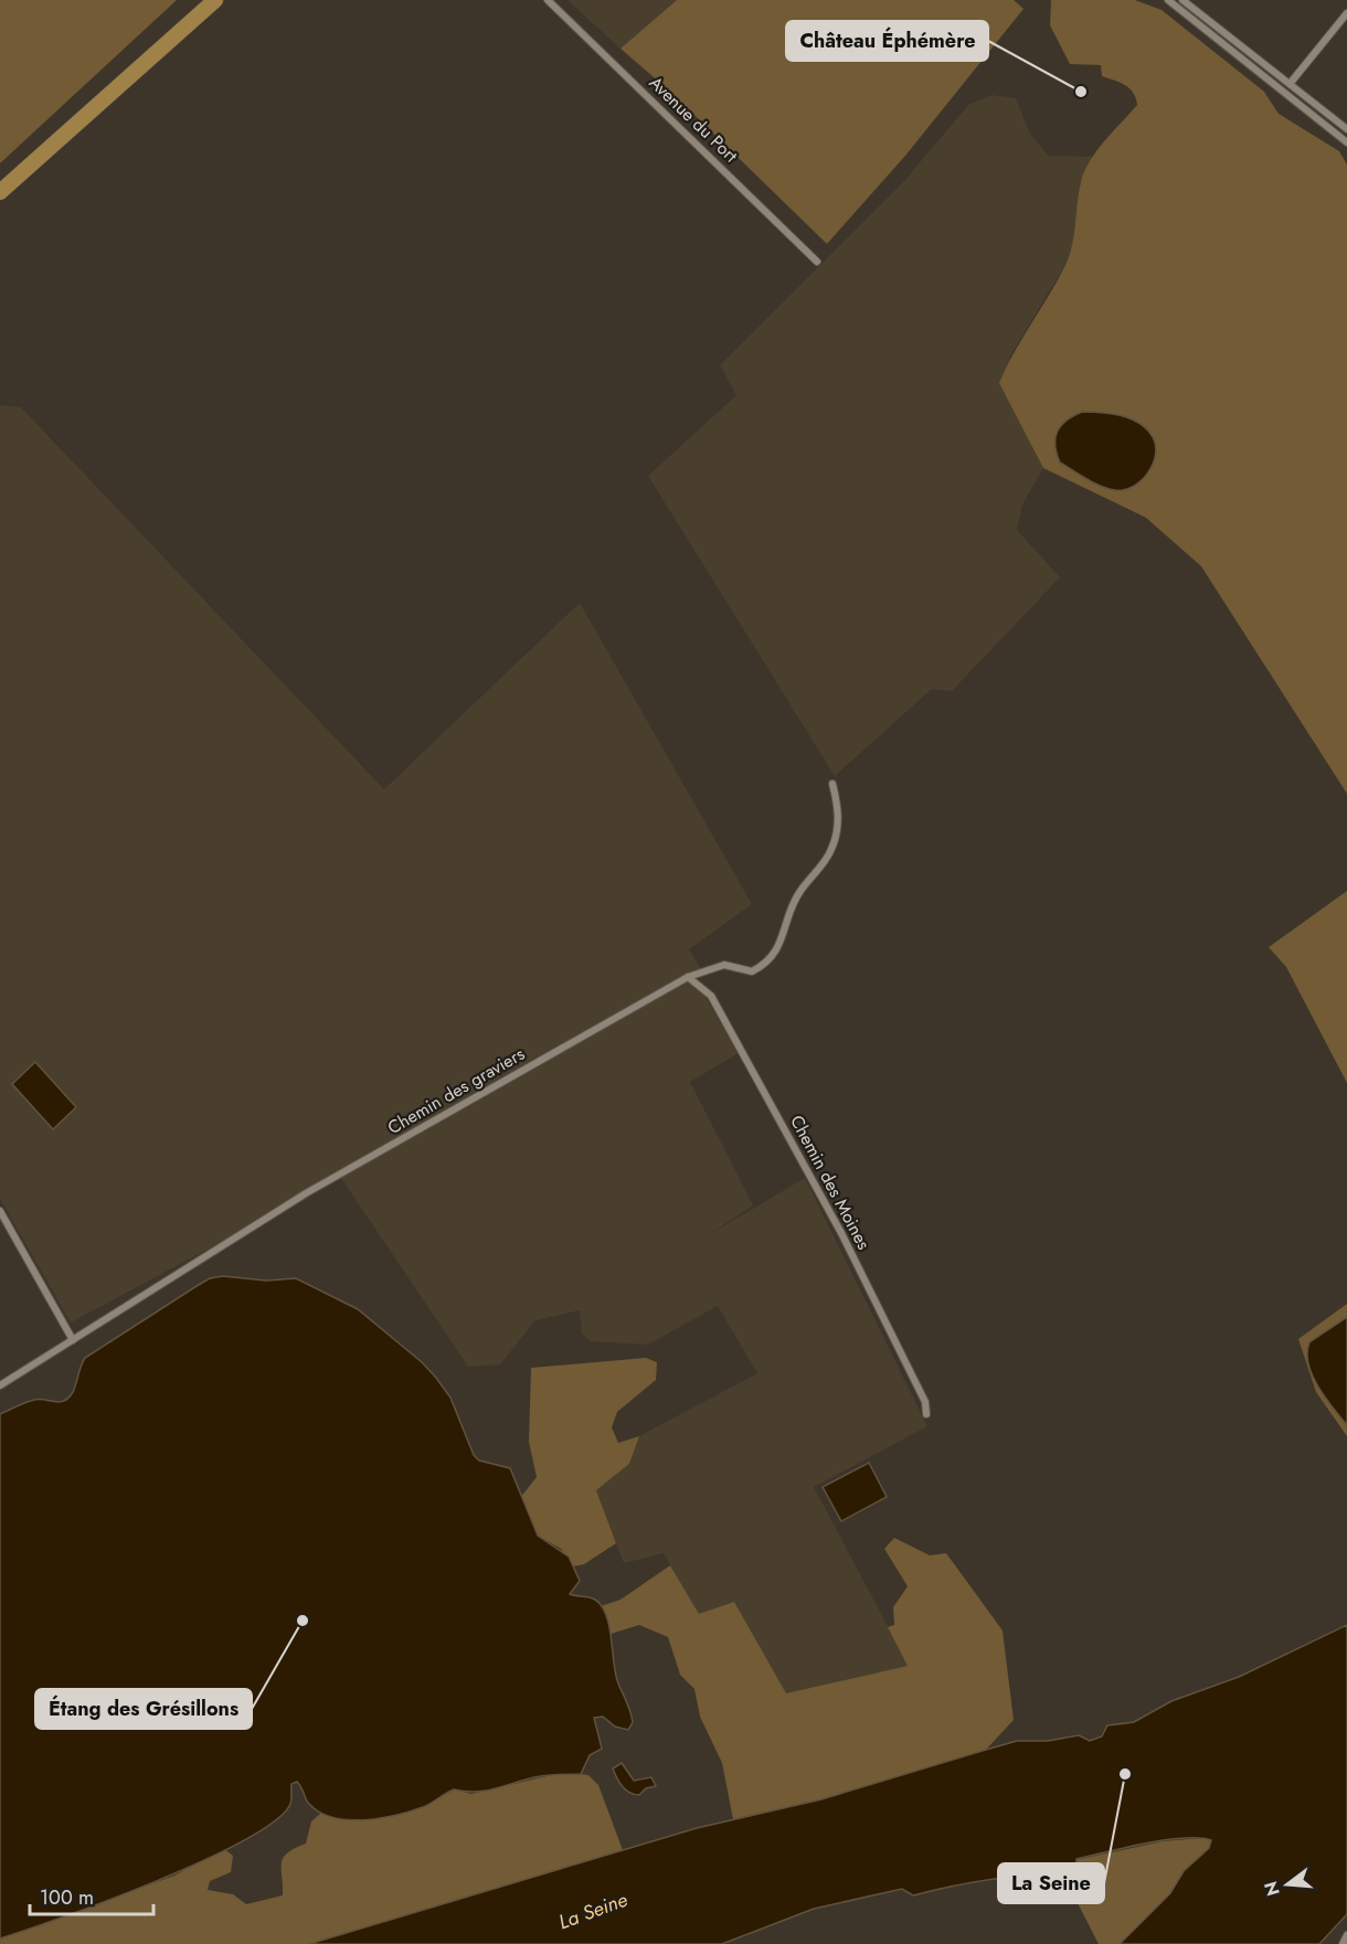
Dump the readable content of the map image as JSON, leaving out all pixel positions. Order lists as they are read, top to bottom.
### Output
{
  "streets": {
    "street": ["Avenue du Port", "Chemin des graviers", "Chemin des Moines"]
  },
  "crossings": [
    ["Chemin des graviers", "Chemin des Moines"]
  ],
  "water": ["La Seine"],
  "places": ["Château Éphémère", "Étang des Grésillons", "La Seine"],
  "scale_bar": "100 m",
  "north": "left"
}
